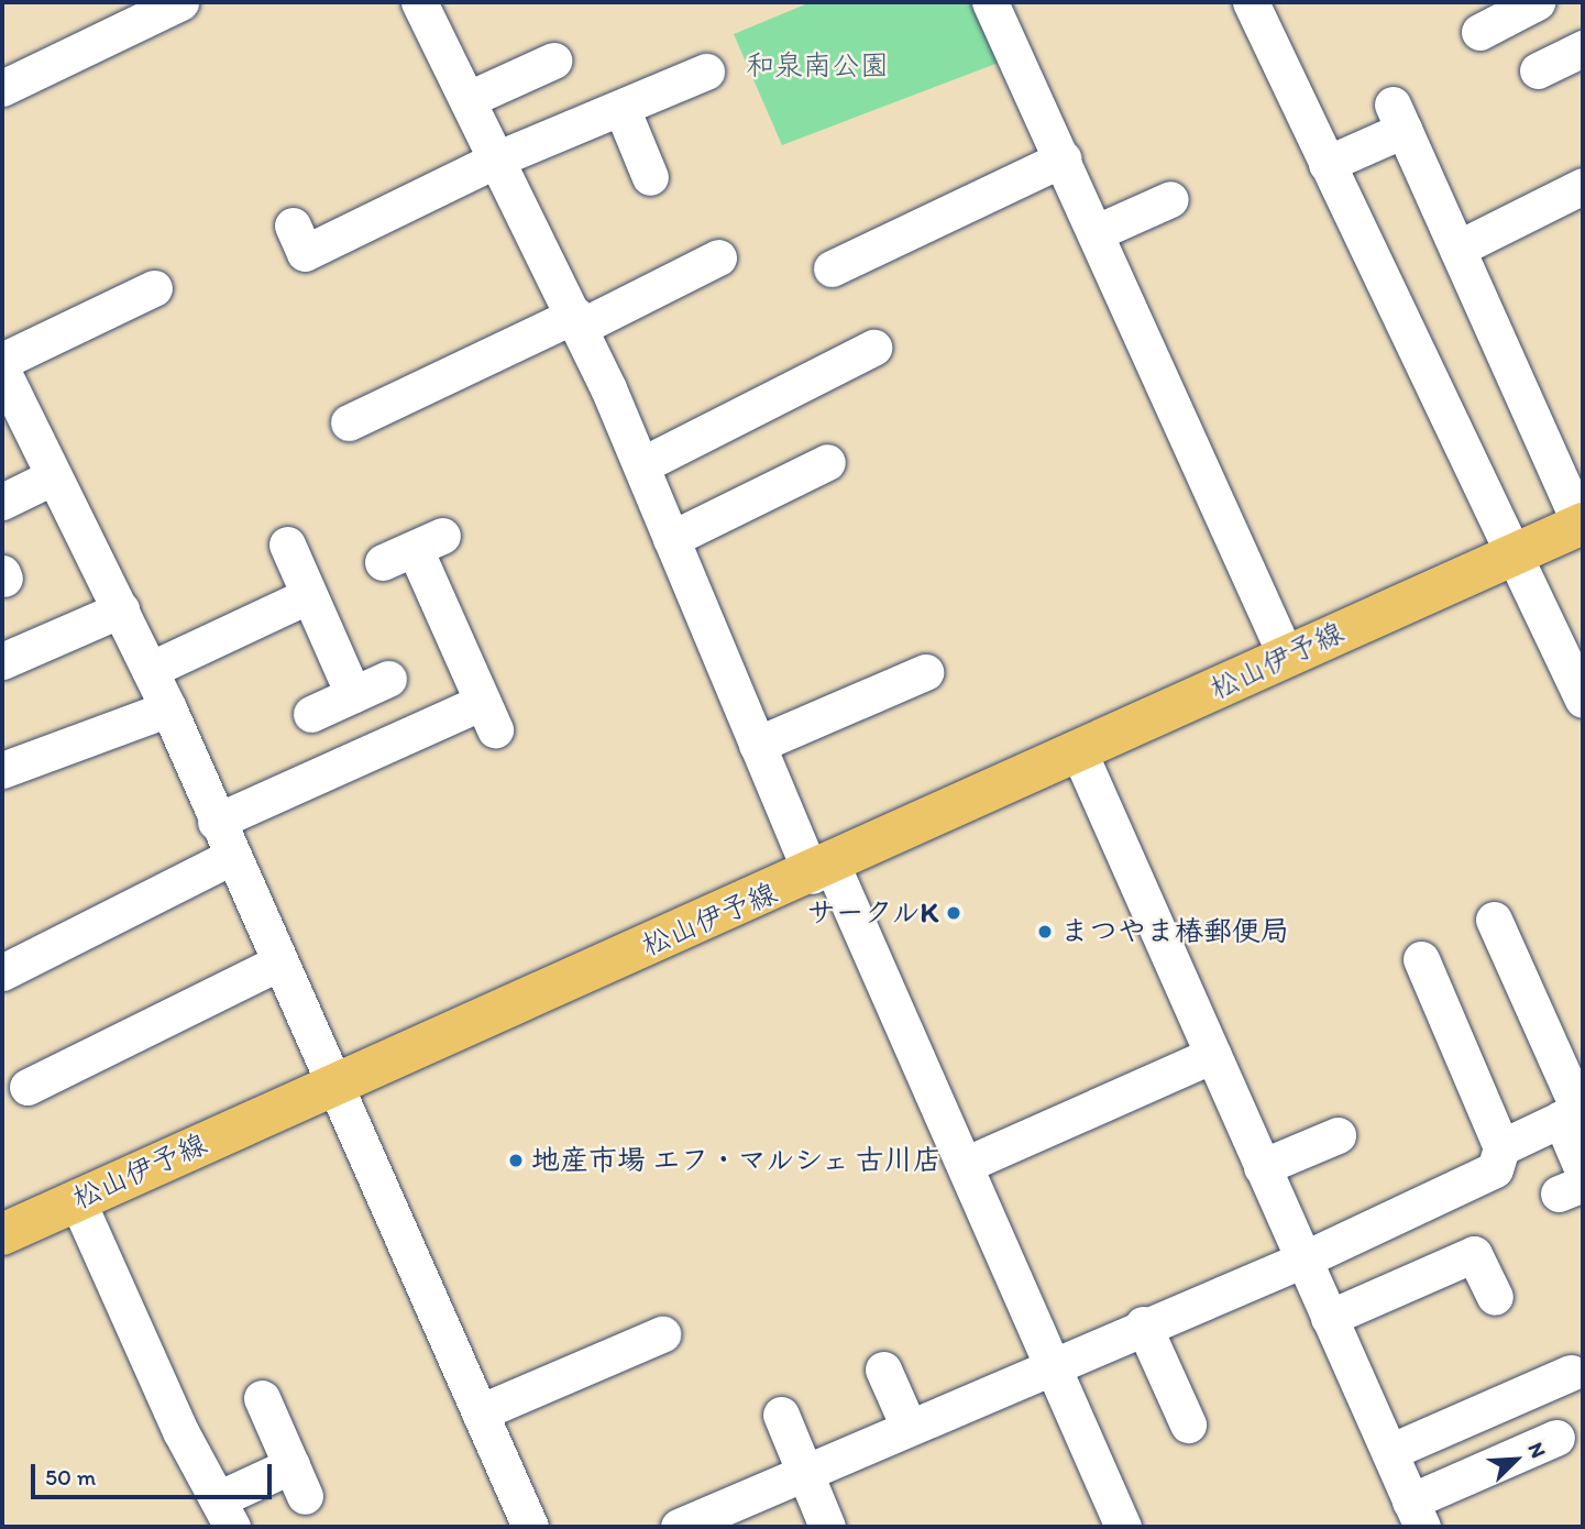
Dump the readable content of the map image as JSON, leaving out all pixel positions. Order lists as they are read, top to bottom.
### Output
{
  "streets": {
    "main road": ["松山伊予線"]
  },
  "parks": ["和泉南公園"],
  "places": ["サークルK", "まつやま椿郵便局", "地産市場 エフ・マルシェ 古川店"],
  "scale_bar": "50 m",
  "north": "top right"
}
